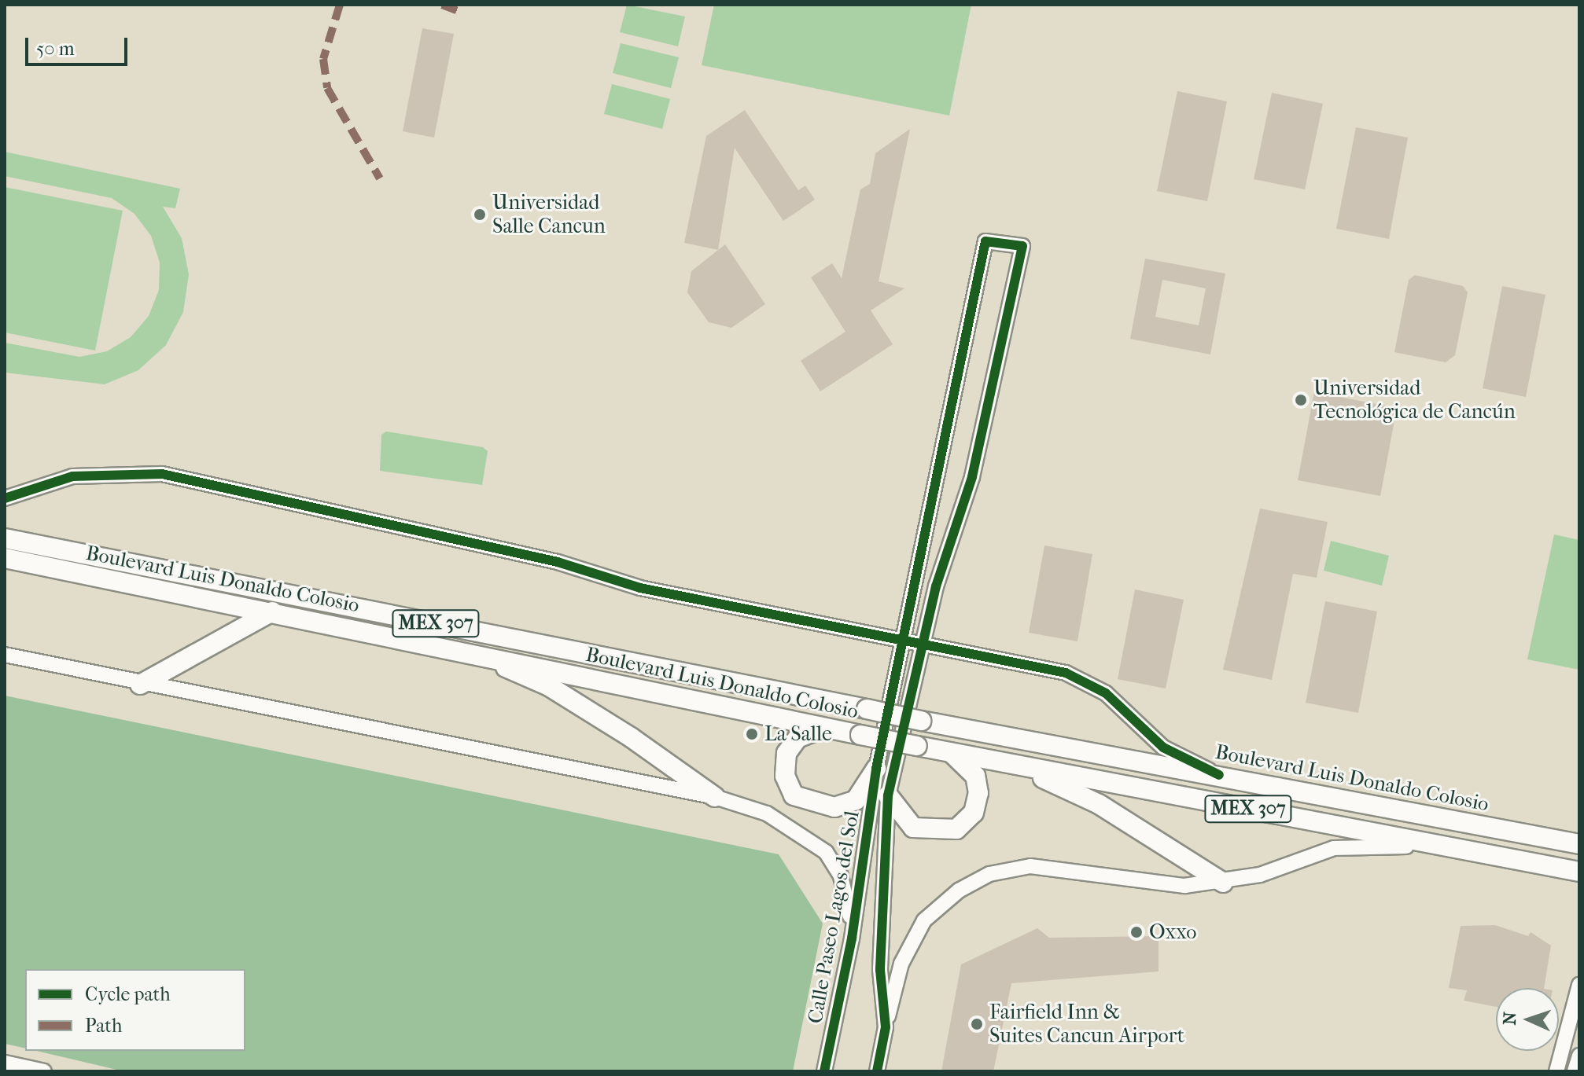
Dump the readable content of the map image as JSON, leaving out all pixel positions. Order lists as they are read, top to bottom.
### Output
{
  "streets": {
    "main road": ["Boulevard Luis Donaldo Colosio", "MEX 307"],
    "street": ["Calle Paseo Lagos del Sol"]
  },
  "places": [
    "Universidad Salle Cancun",
    "Universidad Tecnológica de Cancún",
    "La Salle",
    "Oxxo",
    "Fairfield Inn & Suites Cancun Airport"
  ],
  "legend": ["Cycle path", "Path"],
  "scale_bar": "50 m",
  "north": "left"
}
